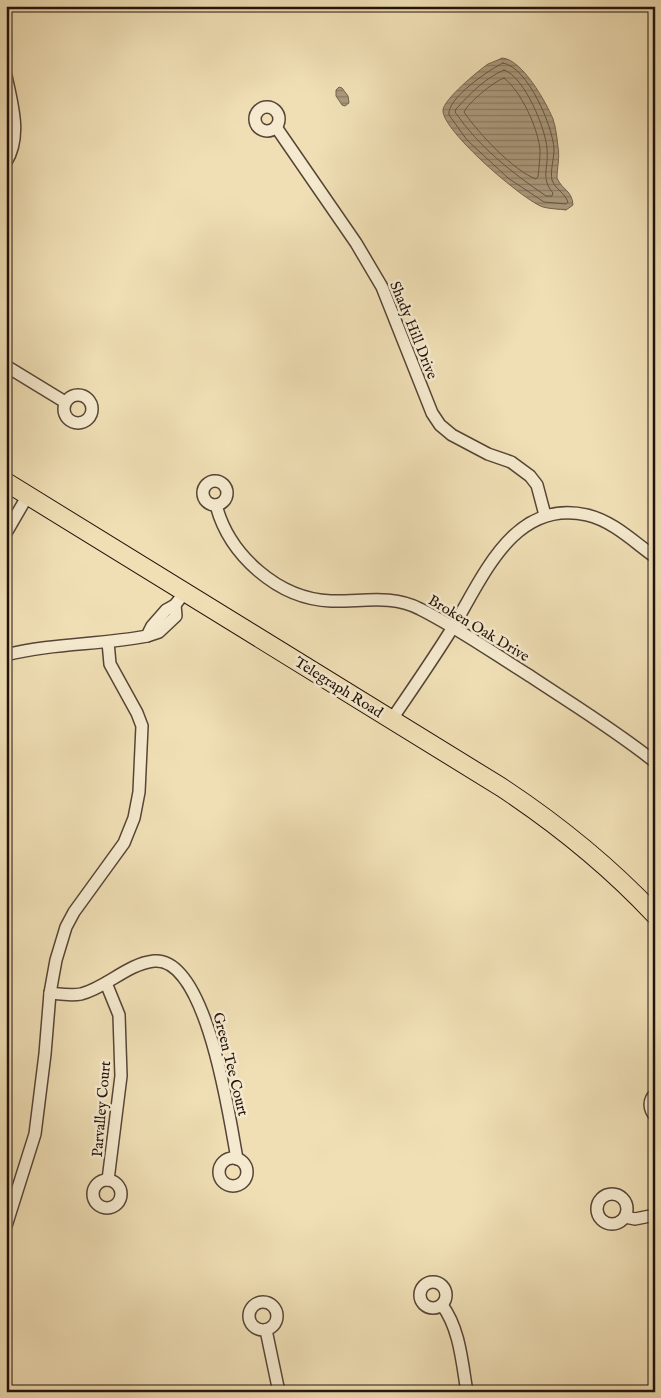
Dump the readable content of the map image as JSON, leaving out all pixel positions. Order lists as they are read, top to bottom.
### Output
{
  "streets": {
    "main road": ["Telegraph Road"],
    "street": [
      "Shady Hill Drive",
      "Broken Oak Drive",
      "Green Tee Court",
      "Parvalley Court"
    ]
  },
  "crossings": [
    ["Green Tee Court", "Parvalley Court"]
  ]
}
